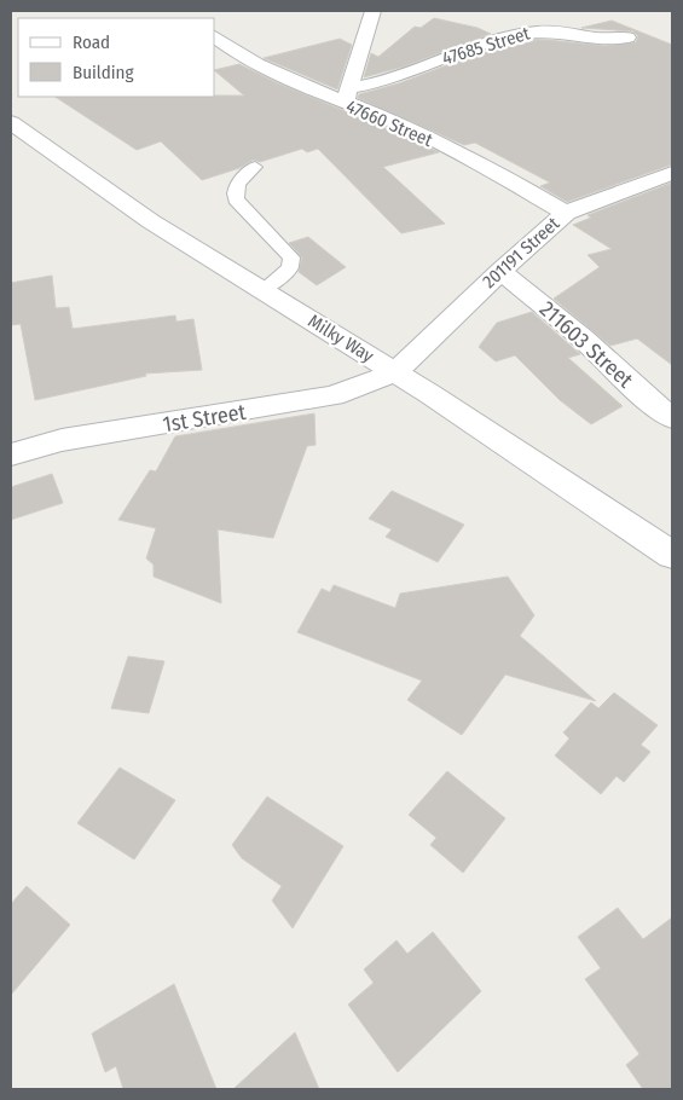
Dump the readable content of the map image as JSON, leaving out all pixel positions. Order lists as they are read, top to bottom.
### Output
{
  "streets": {
    "street": [
      "47685 Street",
      "47660 Street",
      "201191 Street",
      "Milky Way",
      "211603 Street",
      "1st Street"
    ]
  },
  "crossings": [
    ["47685 Street", "47660 Street"],
    ["47660 Street", "201191 Street"],
    ["201191 Street", "Milky Way"],
    ["201191 Street", "211603 Street"],
    ["201191 Street", "1st Street"],
    ["Milky Way", "1st Street"]
  ],
  "legend": ["Road", "Building"]
}
